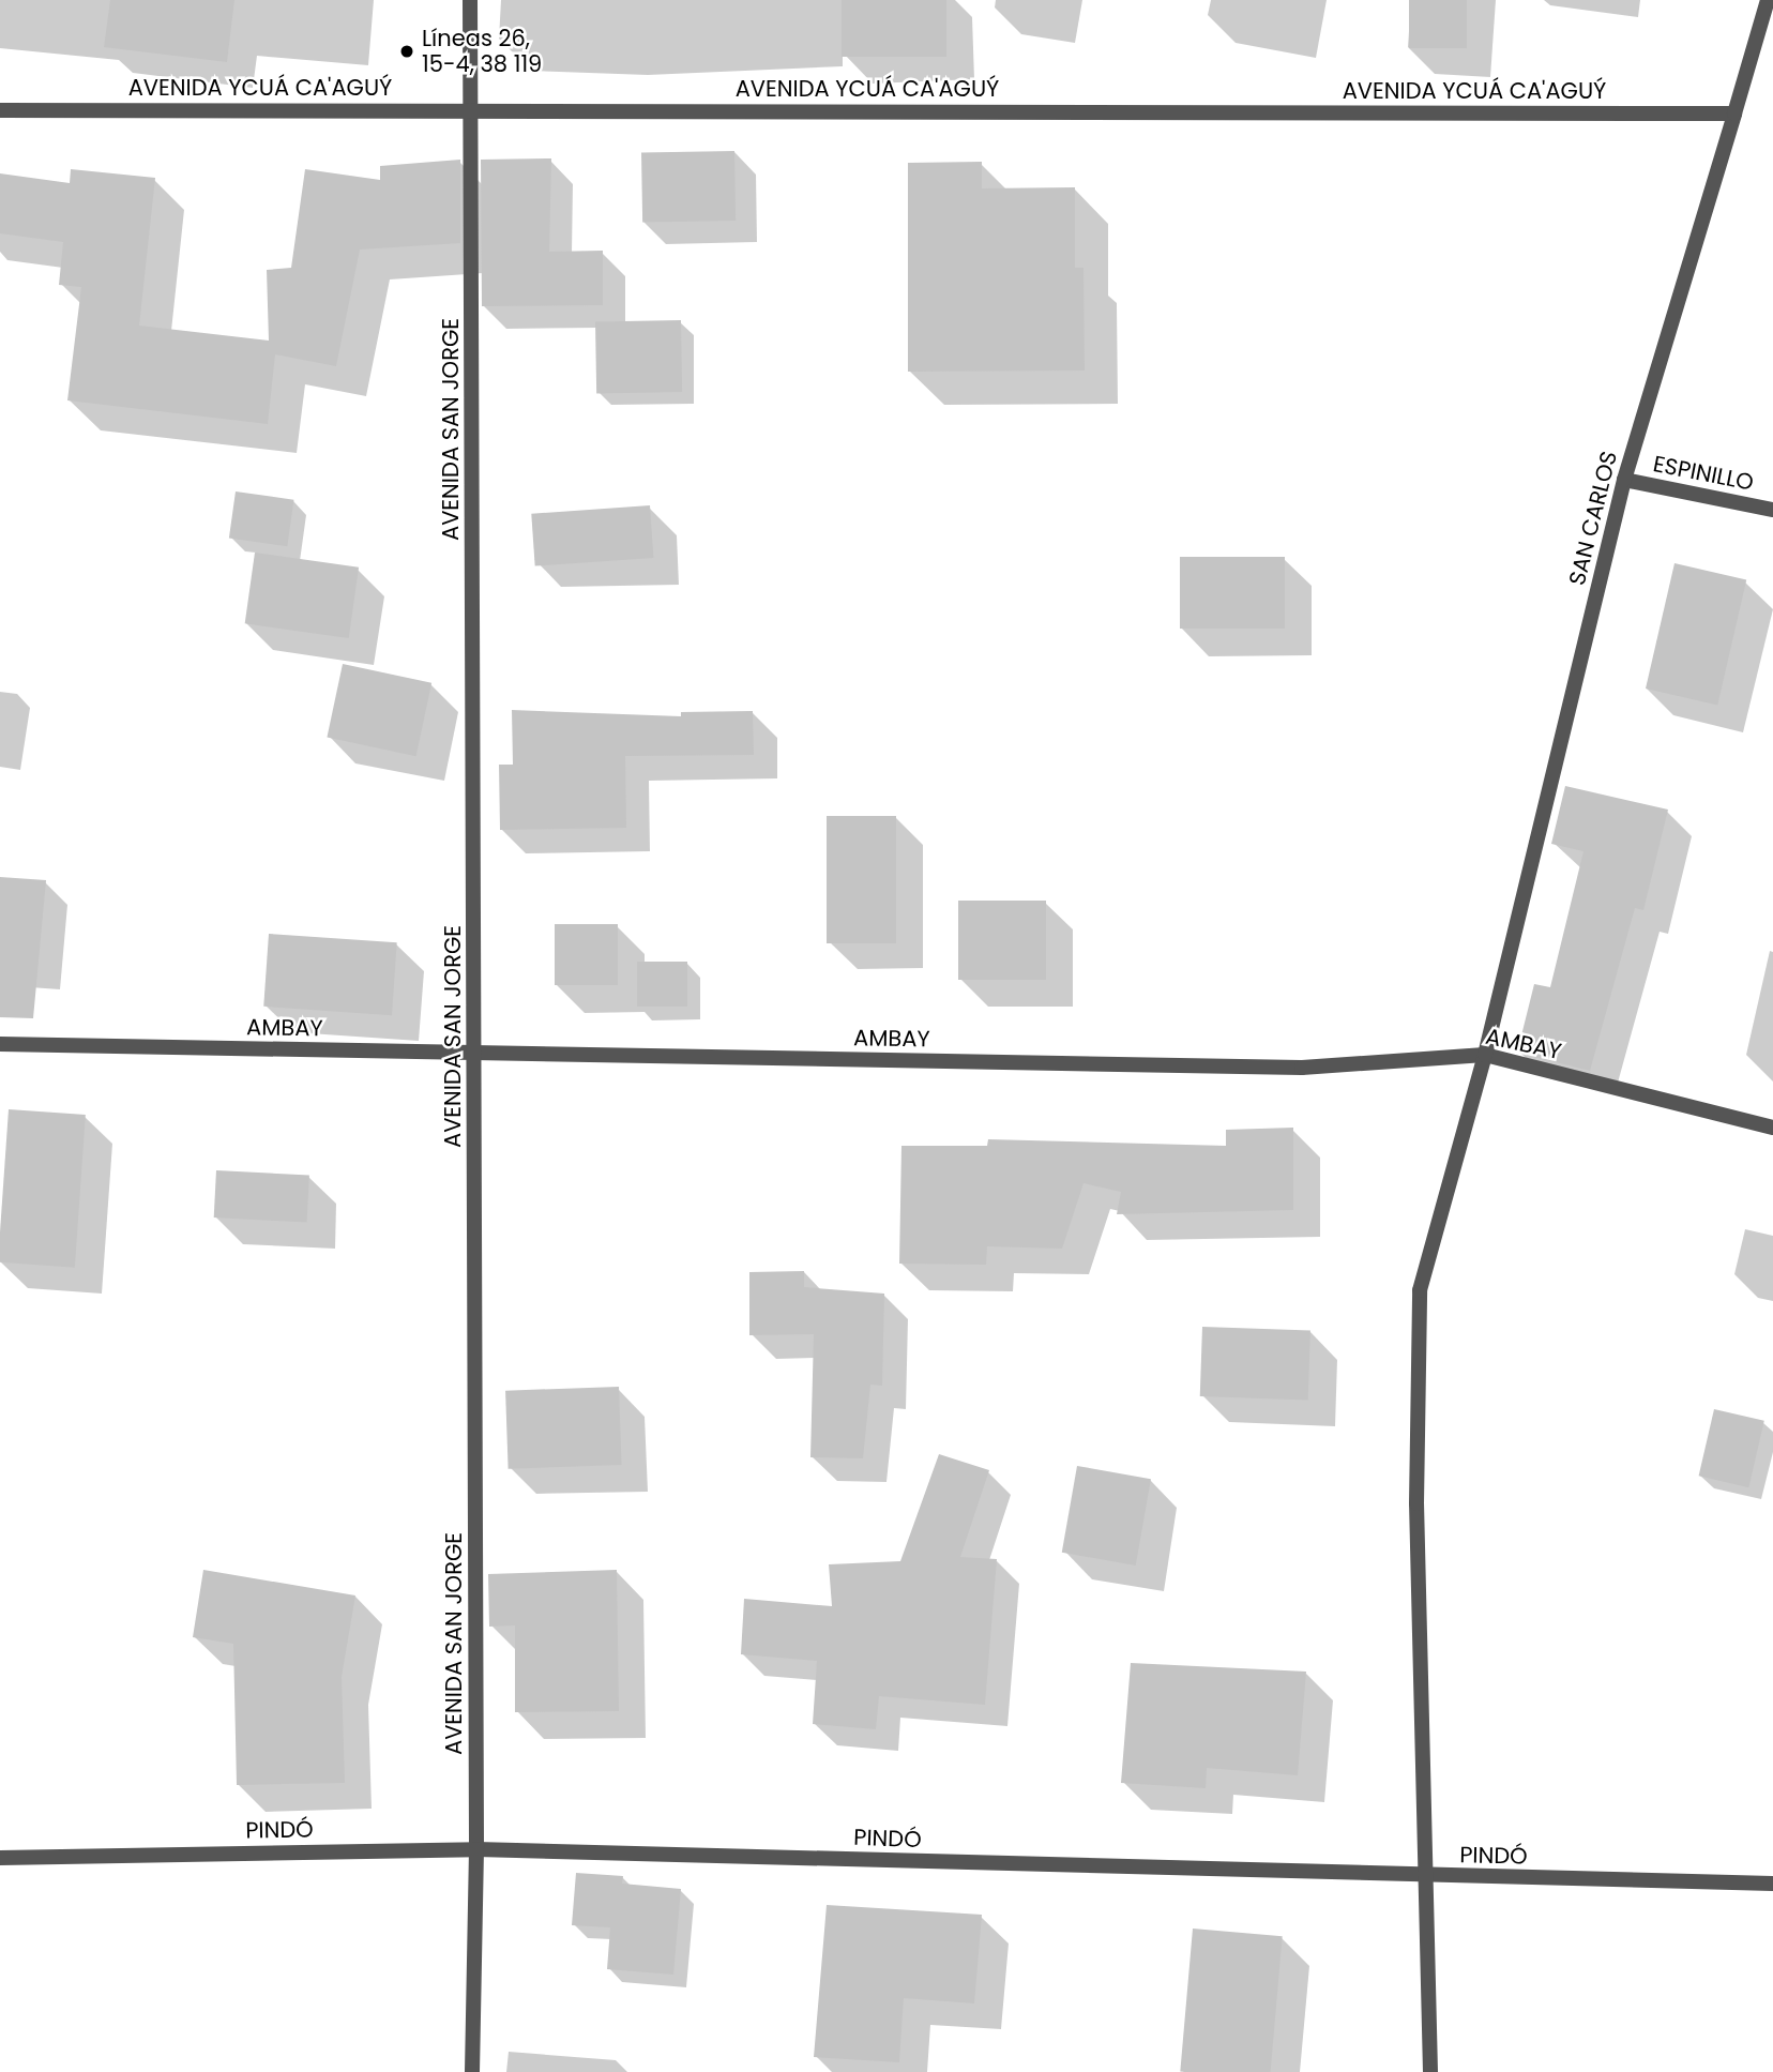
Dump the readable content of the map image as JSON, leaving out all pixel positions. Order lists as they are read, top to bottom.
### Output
{
  "streets": {
    "street": [
      "AVENIDA YCUÁ CA'AGUÝ",
      "AVENIDA SAN JORGE",
      "ESPINILLO",
      "SAN CARLOS",
      "AMBAY",
      "PINDÓ"
    ]
  },
  "crossings": [
    ["AVENIDA YCUÁ CA'AGUÝ", "AVENIDA SAN JORGE"],
    ["AVENIDA YCUÁ CA'AGUÝ", "SAN CARLOS"],
    ["AVENIDA SAN JORGE", "AMBAY"],
    ["AVENIDA SAN JORGE", "PINDÓ"],
    ["ESPINILLO", "SAN CARLOS"],
    ["SAN CARLOS", "AMBAY"],
    ["SAN CARLOS", "PINDÓ"]
  ],
  "places": ["Líneas 26, 15-4, 38 119"]
}
